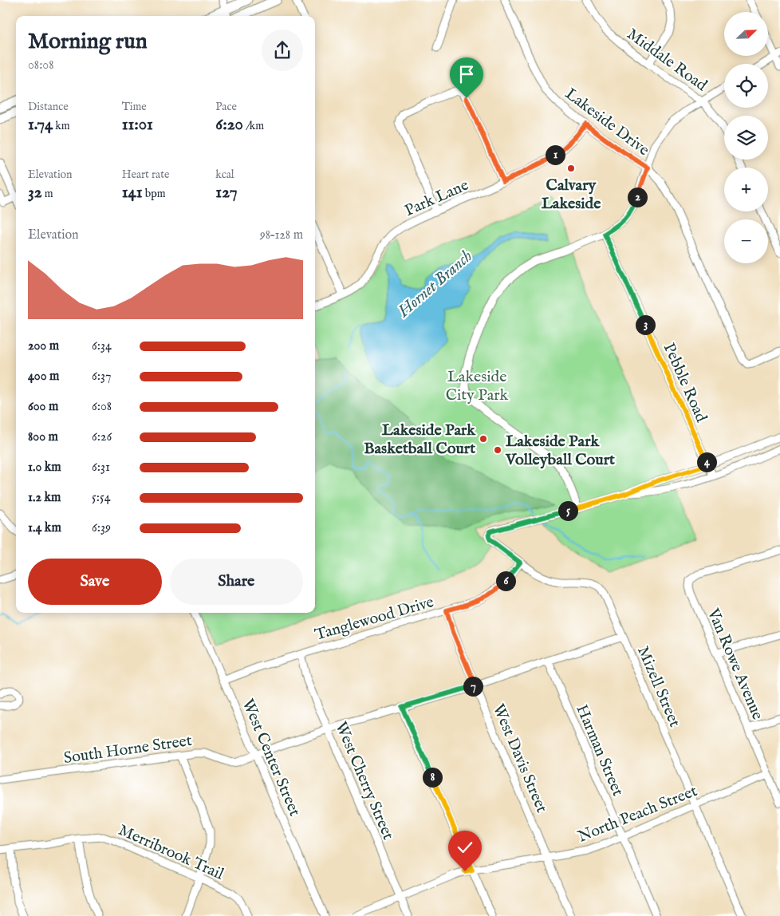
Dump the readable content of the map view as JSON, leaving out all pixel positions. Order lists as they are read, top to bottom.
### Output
{
  "streets": {
    "street": [
      "Middale Road",
      "Lakeside Drive",
      "Park Lane",
      "Pebble Road",
      "Tanglewood Drive",
      "Van Rowe Avenue",
      "Mizell Street",
      "South Horne Street",
      "Harman Street",
      "West Center Street",
      "West Davis Street",
      "West Cherry Street",
      "North Peach Street",
      "Merribrook Trail"
    ]
  },
  "crossings": [
    ["Lakeside Drive", "Park Lane"],
    ["Tanglewood Drive", "Mizell Street"],
    ["Tanglewood Drive", "West Center Street"],
    ["Tanglewood Drive", "West Davis Street"],
    ["Tanglewood Drive", "West Cherry Street"],
    ["Van Rowe Avenue", "North Peach Street"],
    ["Mizell Street", "South Horne Street"],
    ["Mizell Street", "North Peach Street"],
    ["South Horne Street", "Harman Street"],
    ["South Horne Street", "West Center Street"],
    ["South Horne Street", "West Davis Street"],
    ["South Horne Street", "West Cherry Street"],
    ["Harman Street", "North Peach Street"],
    ["West Davis Street", "North Peach Street"],
    ["West Cherry Street", "North Peach Street"]
  ],
  "water": ["Hornet Branch"],
  "parks": ["Lakeside City Park"],
  "places": ["Calvary Lakeside", "Lakeside Park Basketball Court", "Lakeside Park Volleyball Court"],
  "north": "top right",
  "page": {
    "map_buttons": ["+", "−"],
    "heading": ["Morning run", "08:08"],
    "stats": [
      ["Distance", "1.74 km"],
      ["Time", "11:01"],
      ["Pace", "6:20 /km"],
      ["Elevation", "32 m"],
      ["Heart rate", "141 bpm"],
      ["kcal", "127"]
    ],
    "pins": [
      "1",
      "2",
      "3",
      "4",
      "5",
      "6",
      "7",
      "8"
    ],
    "chart": ["Elevation", "98–128 m"],
    "list": [
      {
        "name": "200 m",
        "note": "6:34"
      },
      {
        "name": "400 m",
        "note": "6:37"
      },
      {
        "name": "600 m",
        "note": "6:08"
      },
      {
        "name": "800 m",
        "note": "6:26"
      },
      {
        "name": "1.0 km",
        "note": "6:31"
      },
      {
        "name": "1.2 km",
        "note": "5:54"
      },
      {
        "name": "1.4 km",
        "note": "6:39"
      }
    ],
    "buttons": ["Save", "Share"]
  }
}
